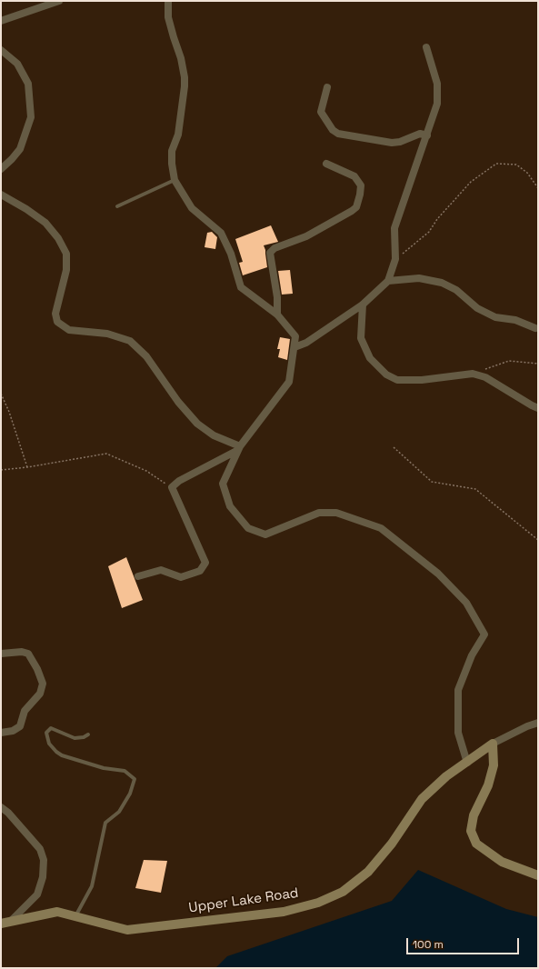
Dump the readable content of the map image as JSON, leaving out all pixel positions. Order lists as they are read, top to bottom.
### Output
{
  "streets": {
    "street": ["Upper Lake Road"]
  },
  "scale_bar": "100 m"
}
